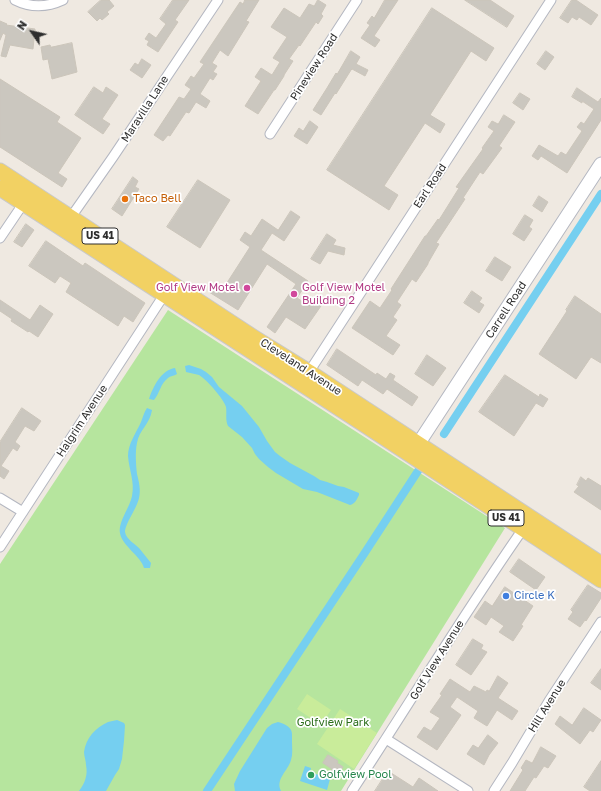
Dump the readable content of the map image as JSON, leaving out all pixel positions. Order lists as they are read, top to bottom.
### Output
{
  "streets": {
    "main road": ["US 41", "Cleveland Avenue"],
    "street": [
      "Pineview Road",
      "Maravilla Lane",
      "Earl Road",
      "Carrell Road",
      "Halgrim Avenue",
      "Golf View Avenue",
      "Hill Avenue"
    ]
  },
  "crossings": [
    ["Maravilla Lane", "Cleveland Avenue"],
    ["Earl Road", "Cleveland Avenue"],
    ["Carrell Road", "Cleveland Avenue"],
    ["Cleveland Avenue", "Halgrim Avenue"],
    ["Cleveland Avenue", "Golf View Avenue"]
  ],
  "parks": ["Golfview Park"],
  "places": [
    "Taco Bell",
    "Golf View Motel",
    "Golf View Motel Building 2",
    "Circle K",
    "Golfview Pool"
  ],
  "north": "top left"
}
